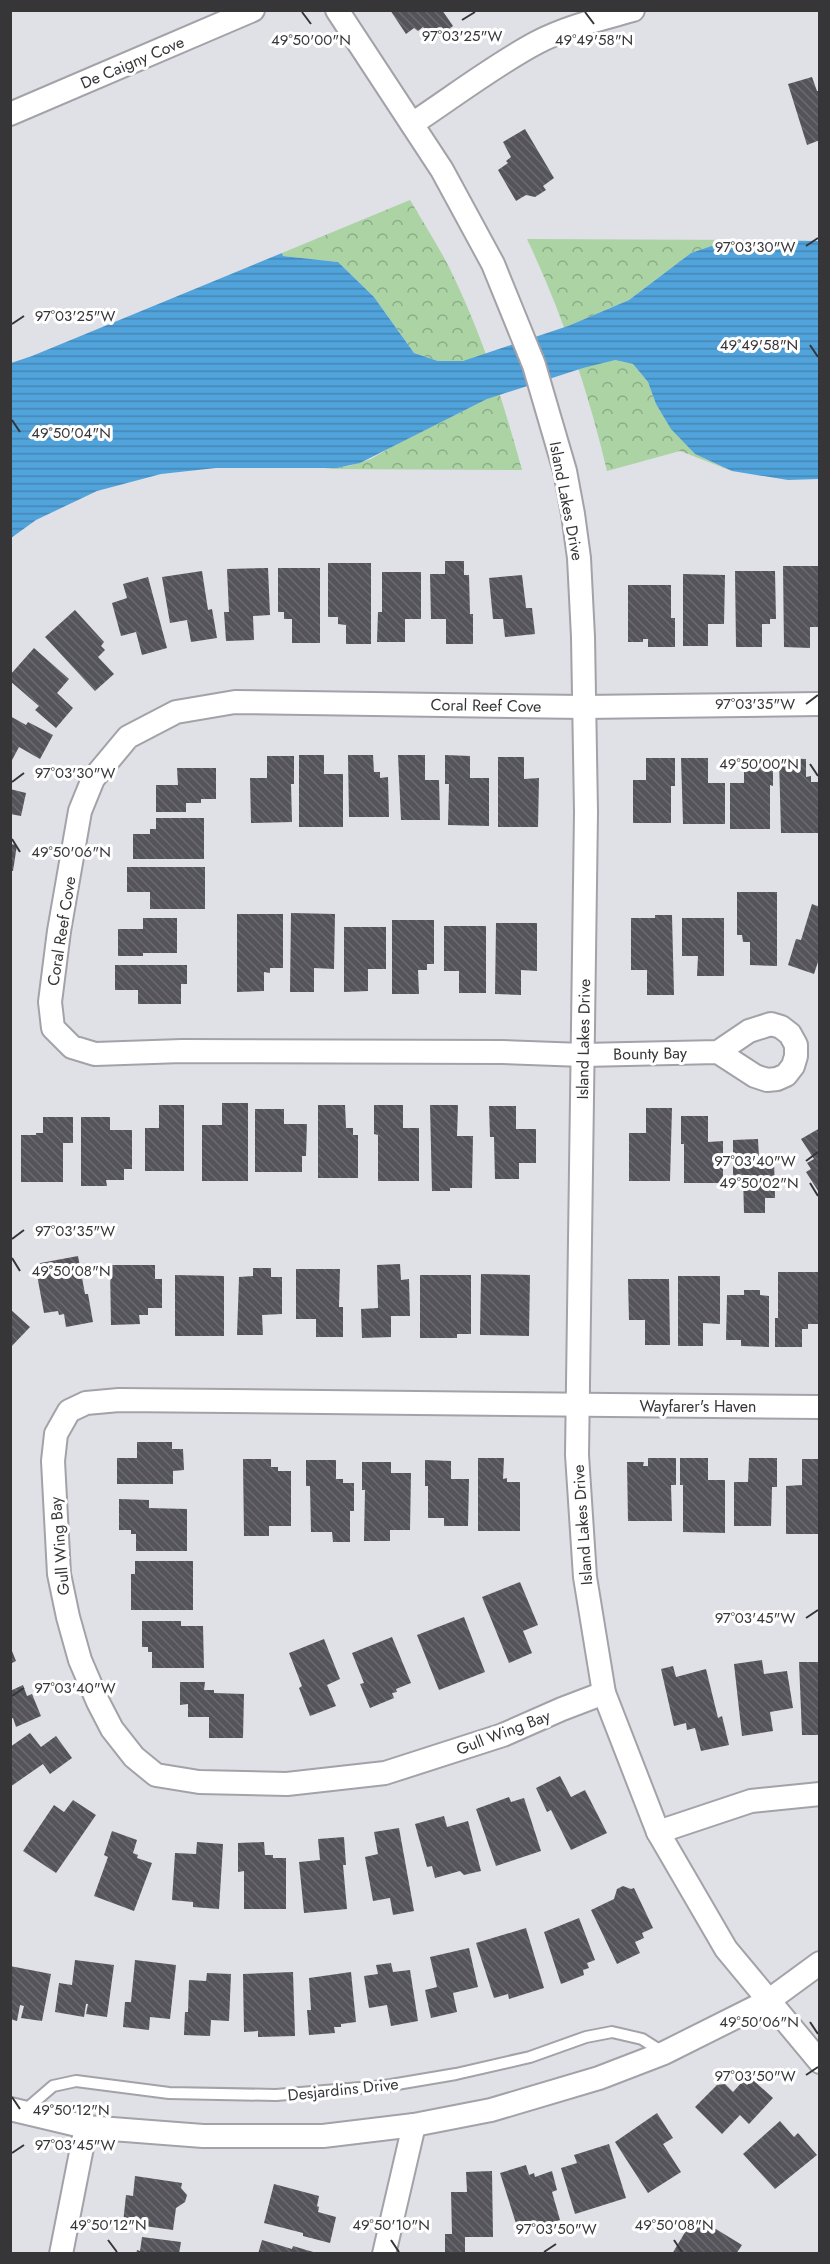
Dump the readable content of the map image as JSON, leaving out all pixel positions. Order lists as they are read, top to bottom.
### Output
{
  "streets": {
    "street": [
      "De Caigny Cove",
      "Island Lakes Drive",
      "Coral Reef Cove",
      "Bounty Bay",
      "Wayfarer's Haven",
      "Gull Wing Bay",
      "Desjardins Drive"
    ]
  },
  "crossings": [
    ["Island Lakes Drive", "Coral Reef Cove"],
    ["Island Lakes Drive", "Bounty Bay"],
    ["Island Lakes Drive", "Wayfarer's Haven"],
    ["Island Lakes Drive", "Gull Wing Bay"],
    ["Island Lakes Drive", "Desjardins Drive"],
    ["Coral Reef Cove", "Bounty Bay"],
    ["Wayfarer's Haven", "Gull Wing Bay"]
  ],
  "coordinates": [
    "97°03'25\"W",
    "49°50'00\"N",
    "49°49'58\"N",
    "97°03'30\"W",
    "49°50'04\"N",
    "97°03'35\"W",
    "49°50'06\"N",
    "97°03'40\"W",
    "49°50'02\"N",
    "49°50'08\"N",
    "97°03'45\"W",
    "97°03'50\"W",
    "49°50'12\"N",
    "49°50'10\"N"
  ]
}
